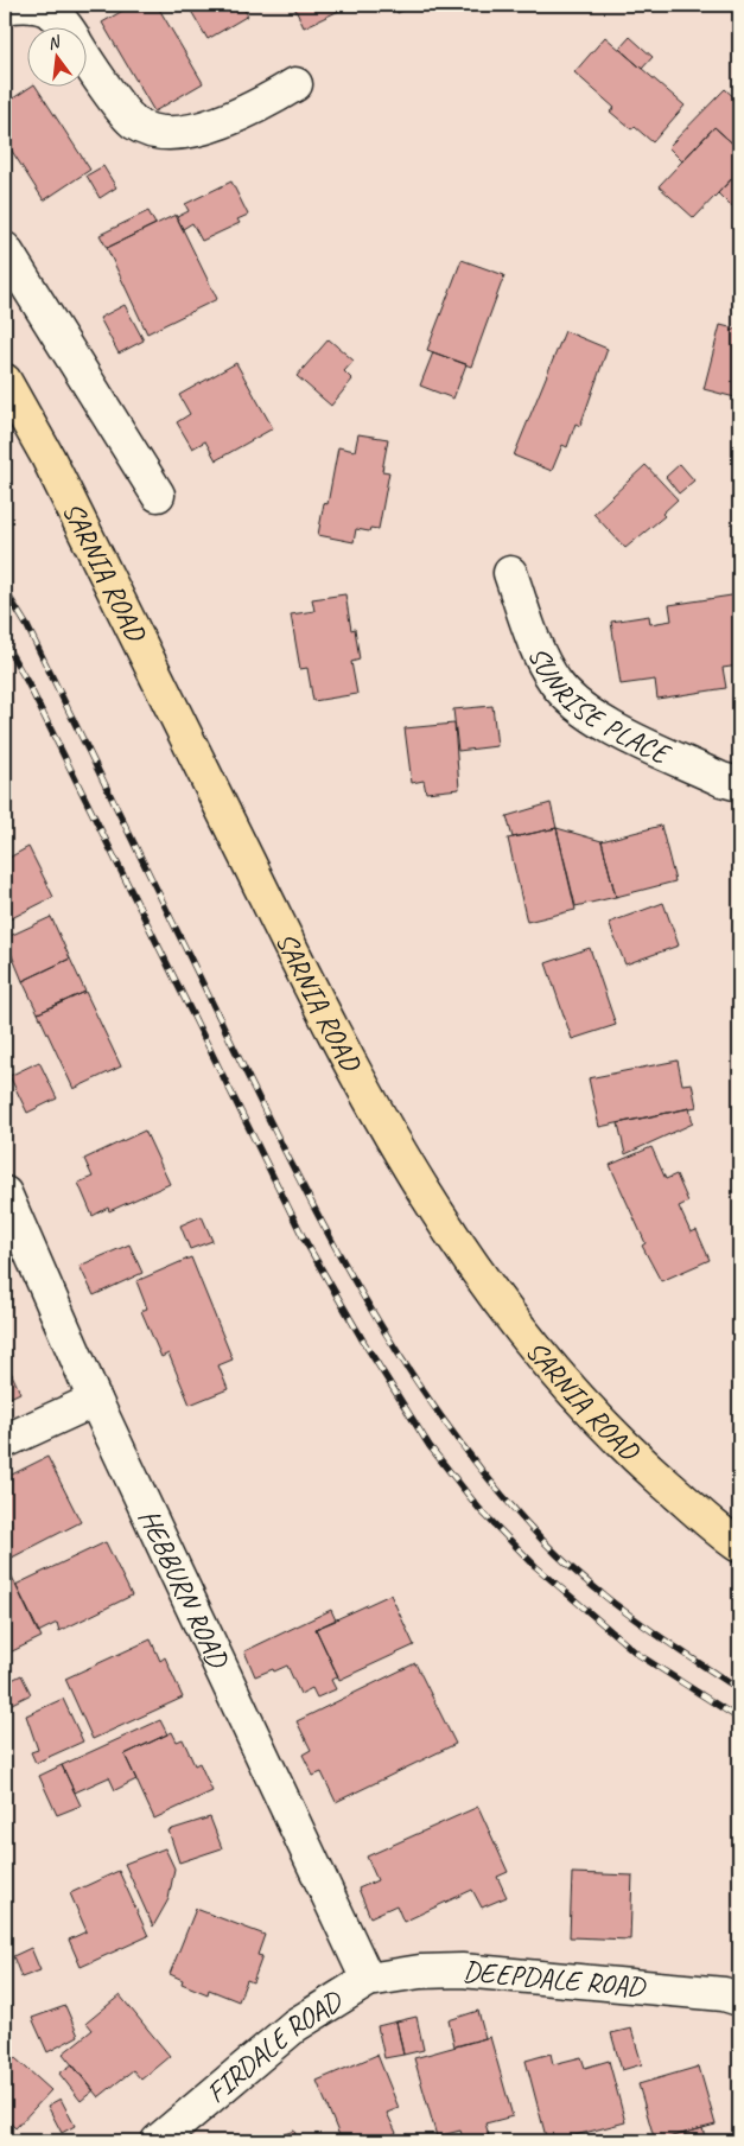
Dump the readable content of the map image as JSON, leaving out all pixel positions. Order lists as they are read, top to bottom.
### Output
{
  "streets": {
    "main road": ["SARNIA ROAD"],
    "street": [
      "SUNRISE PLACE",
      "HEBBURN ROAD",
      "DEEPDALE ROAD",
      "FIRDALE ROAD"
    ]
  },
  "crossings": [
    ["HEBBURN ROAD", "DEEPDALE ROAD"],
    ["HEBBURN ROAD", "FIRDALE ROAD"],
    ["DEEPDALE ROAD", "FIRDALE ROAD"]
  ],
  "north": "top"
}
